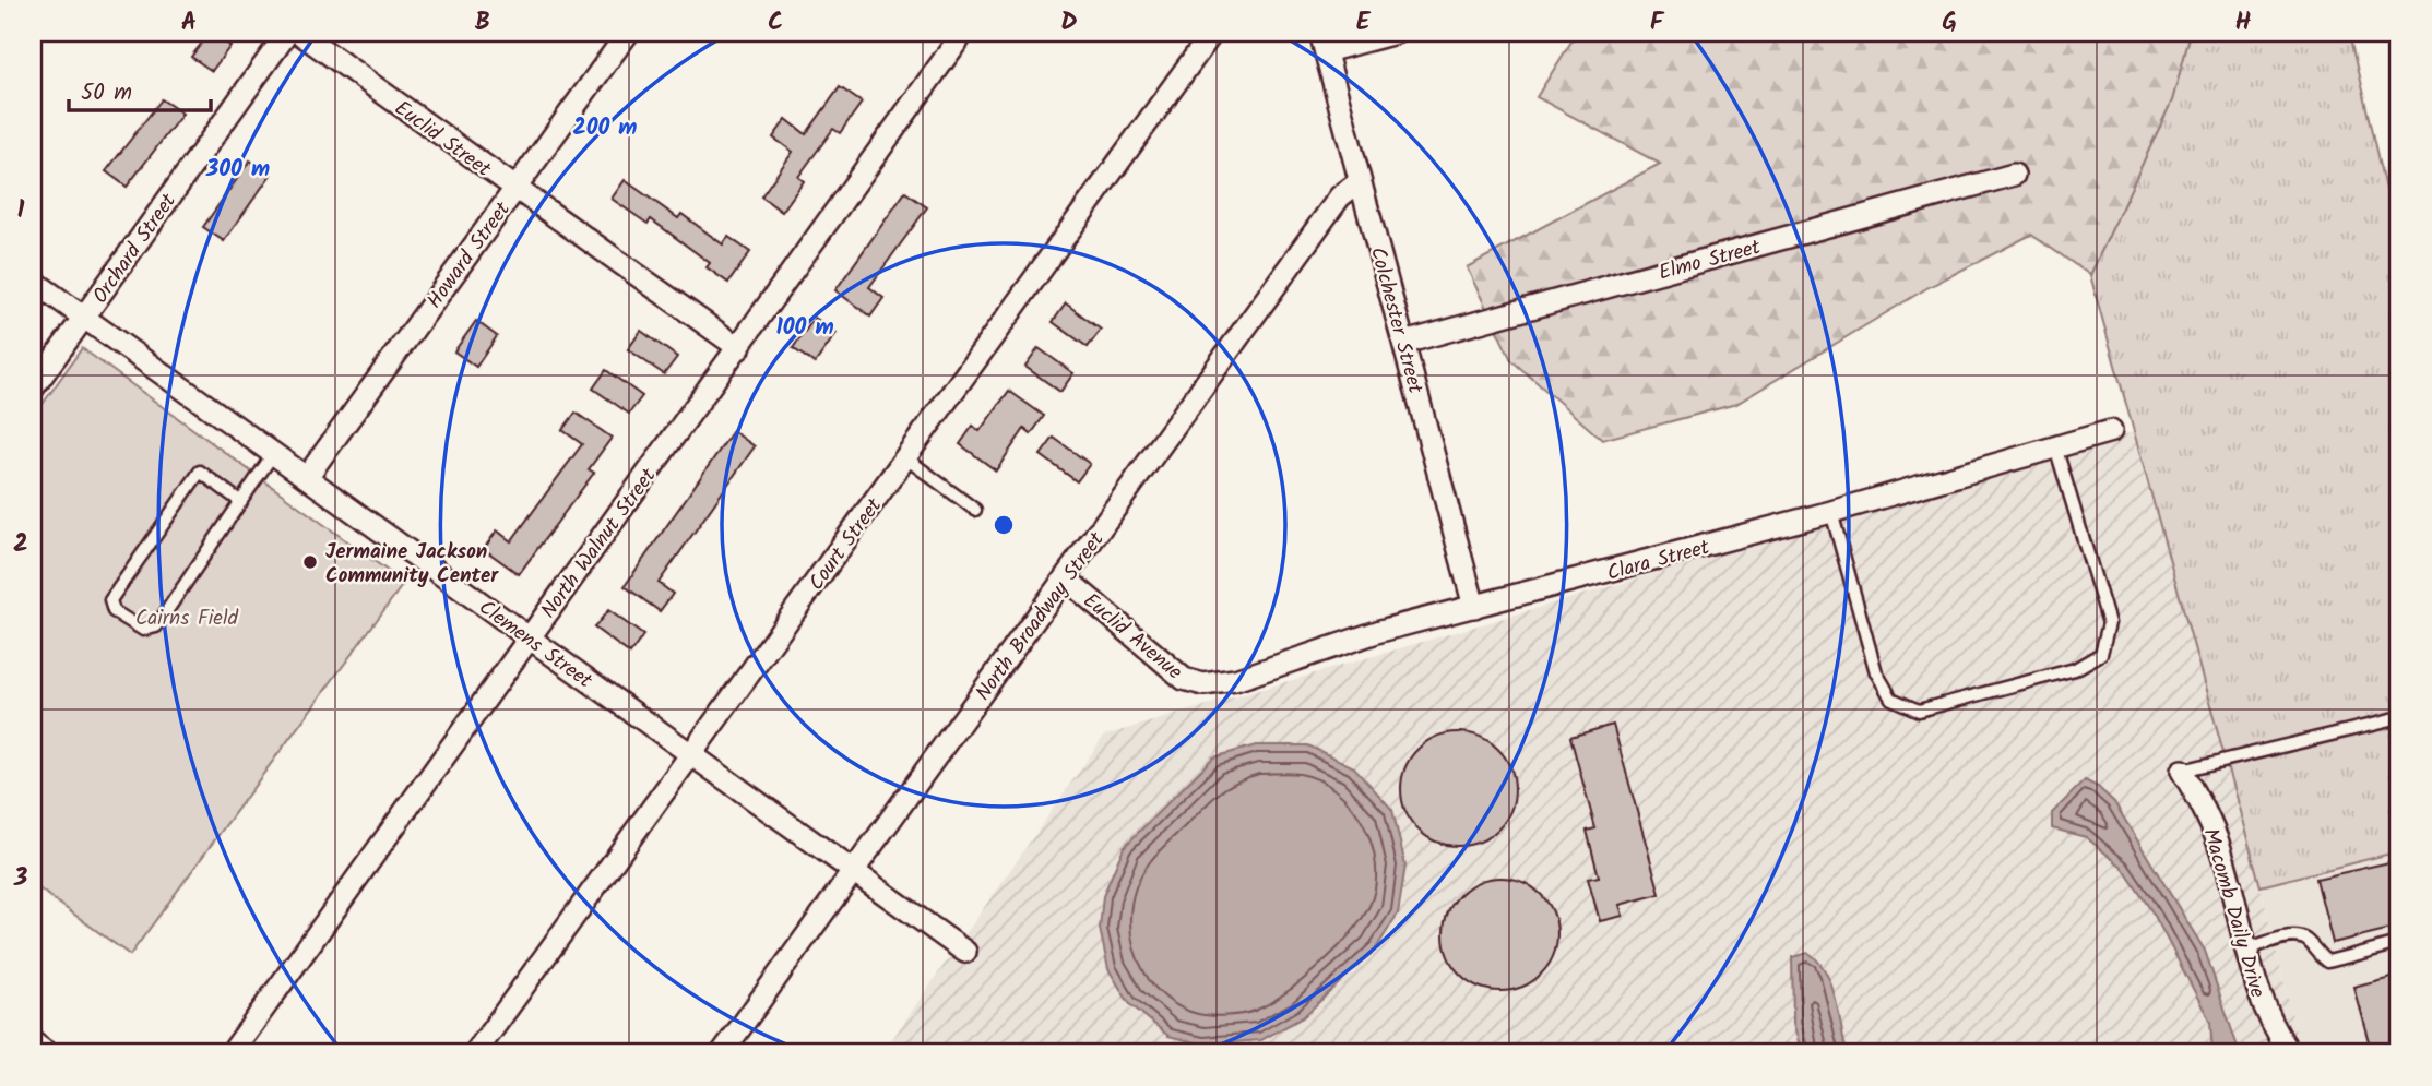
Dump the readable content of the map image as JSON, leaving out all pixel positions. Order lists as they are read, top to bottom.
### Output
{
  "streets": {
    "street": [
      "Euclid Street",
      "Orchard Street",
      "Howard Street",
      "Elmo Street",
      "Colchester Street",
      "North Walnut Street",
      "Court Street",
      "Clara Street",
      "North Broadway Street",
      "Euclid Avenue",
      "Clemens Street",
      "Macomb Daily Drive"
    ]
  },
  "crossings": [
    ["Euclid Street", "Howard Street"],
    ["Euclid Street", "North Walnut Street"],
    ["Orchard Street", "Clemens Street"],
    ["Howard Street", "Clemens Street"],
    ["Elmo Street", "Colchester Street"],
    ["Colchester Street", "Clara Street"],
    ["Colchester Street", "North Broadway Street"],
    ["North Walnut Street", "Clemens Street"],
    ["Court Street", "Clemens Street"],
    ["Clara Street", "Euclid Avenue"],
    ["North Broadway Street", "Euclid Avenue"],
    ["North Broadway Street", "Clemens Street"]
  ],
  "parks": ["Cairns Field"],
  "places": ["Jermaine Jackson Community Center"],
  "scale_bar": "50 m",
  "grid": {
    "columns": [
      "A",
      "B",
      "C",
      "D",
      "E",
      "F",
      "G",
      "H"
    ],
    "rows": ["1", "2", "3"]
  },
  "rings": ["200 m", "300 m", "100 m"]
}
